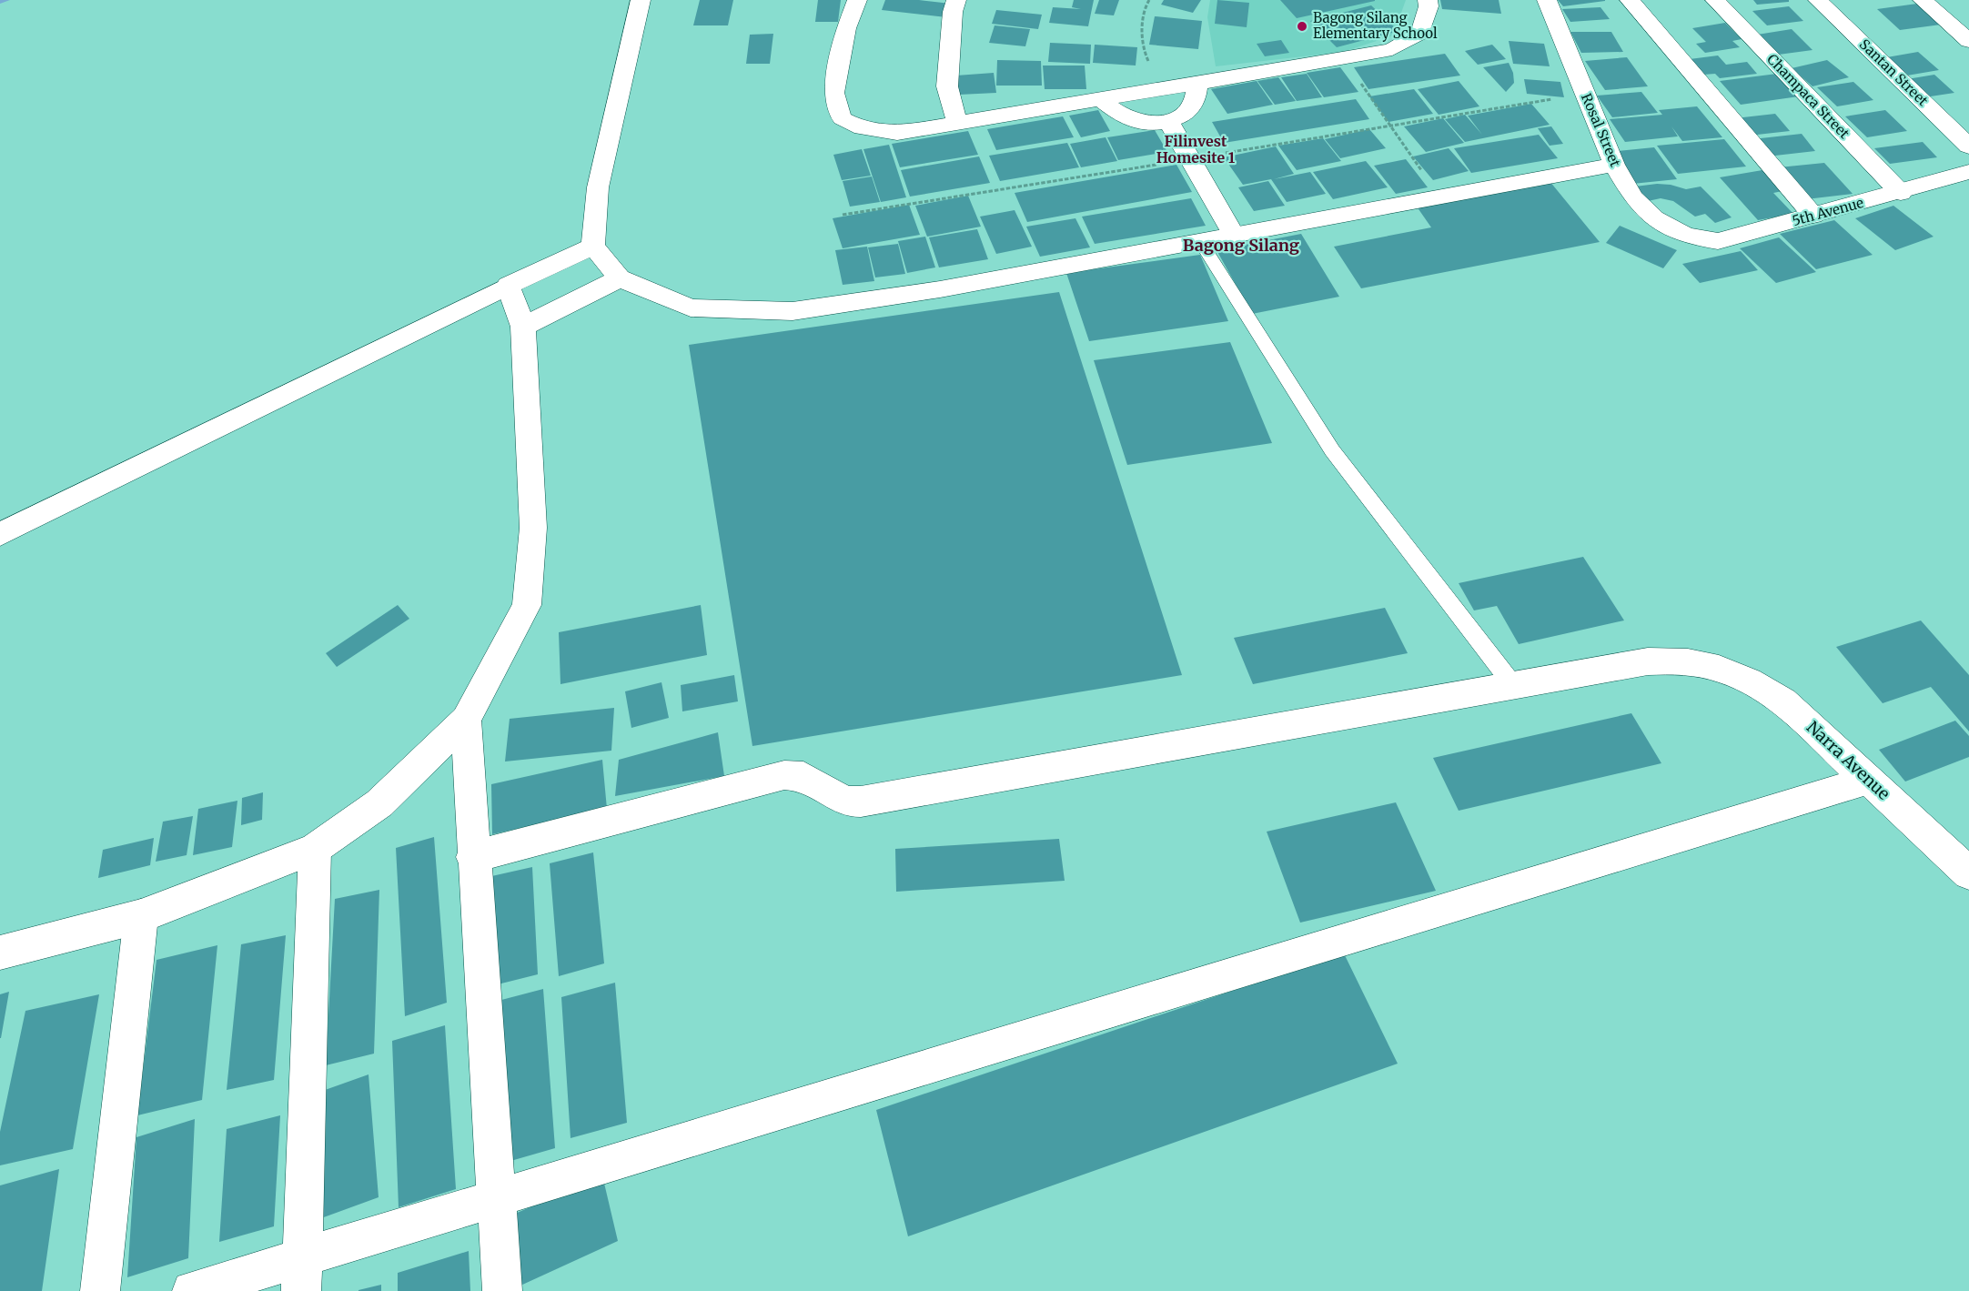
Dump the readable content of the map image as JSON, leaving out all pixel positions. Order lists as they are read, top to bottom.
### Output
{
  "streets": {
    "street": [
      "Santan Street",
      "Champaca Street",
      "Rosal Street",
      "5th Avenue",
      "Narra Avenue"
    ]
  },
  "crossings": [
    ["Champaca Street", "5th Avenue"],
    ["Rosal Street", "5th Avenue"]
  ],
  "districts": ["Filinvest Homesite 1", "Bagong Silang"],
  "places": ["Bagong Silang Elementary School"]
}
